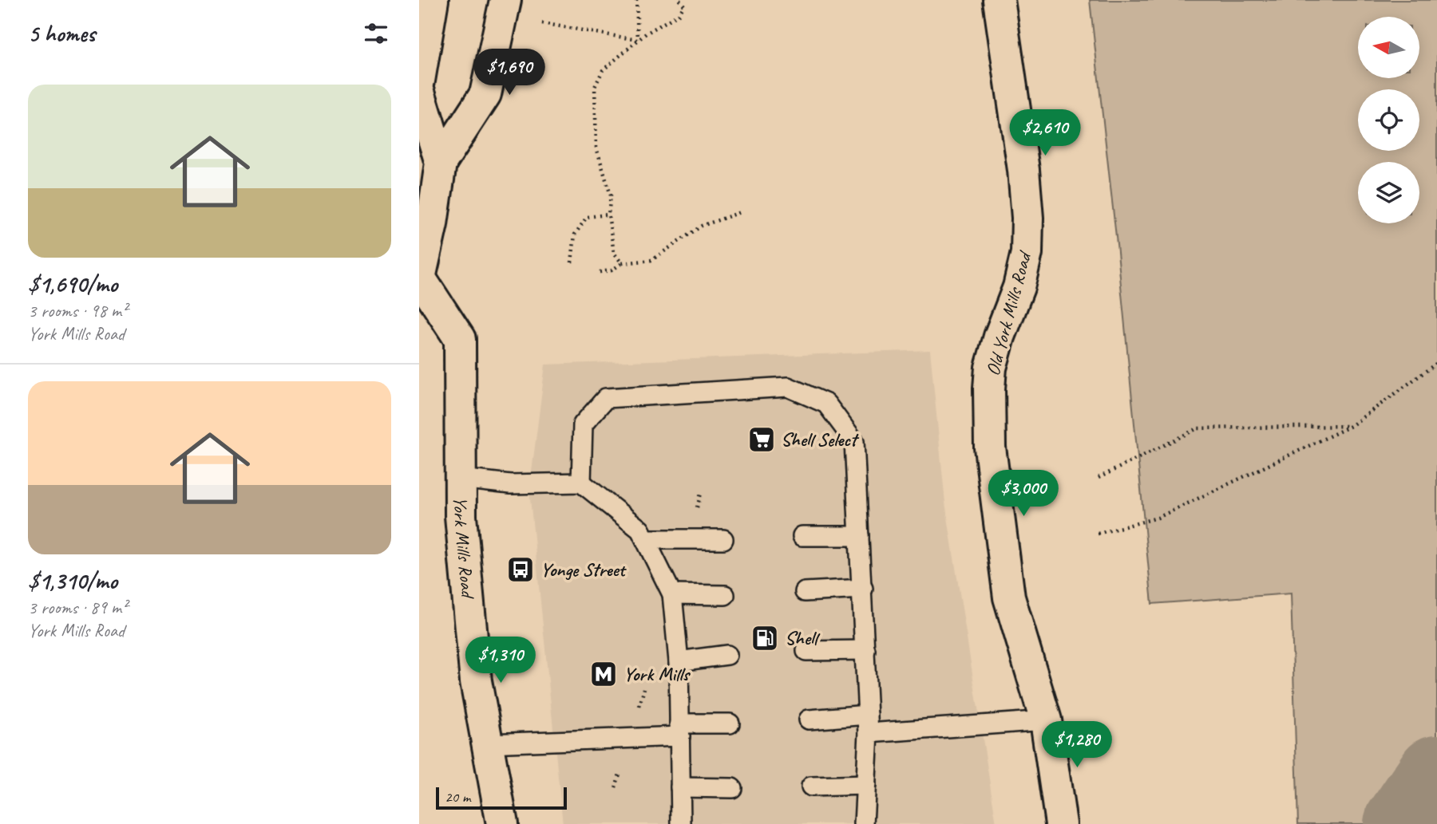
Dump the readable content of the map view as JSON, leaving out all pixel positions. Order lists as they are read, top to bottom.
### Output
{
  "streets": {
    "main road": ["Old York Mills Road", "York Mills Road"]
  },
  "places": {
    "supermarket": ["Shell Select"],
    "bus stop": ["Yonge Street"],
    "fuel station": ["Shell"],
    "metro station": ["York Mills"]
  },
  "scale_bar": "20 m",
  "north": "left",
  "page": {
    "heading": "5 homes",
    "price": [
      "$1,690",
      "$2,610",
      "$3,000",
      "$1,310",
      "$1,280"
    ],
    "list": [
      {
        "name": "$1,690/mo",
        "note": "3 rooms · 98 m² · York Mills Road"
      },
      {
        "name": "$1,310/mo",
        "note": "3 rooms · 89 m² · York Mills Road"
      }
    ],
    "scale": "20 m"
  }
}
